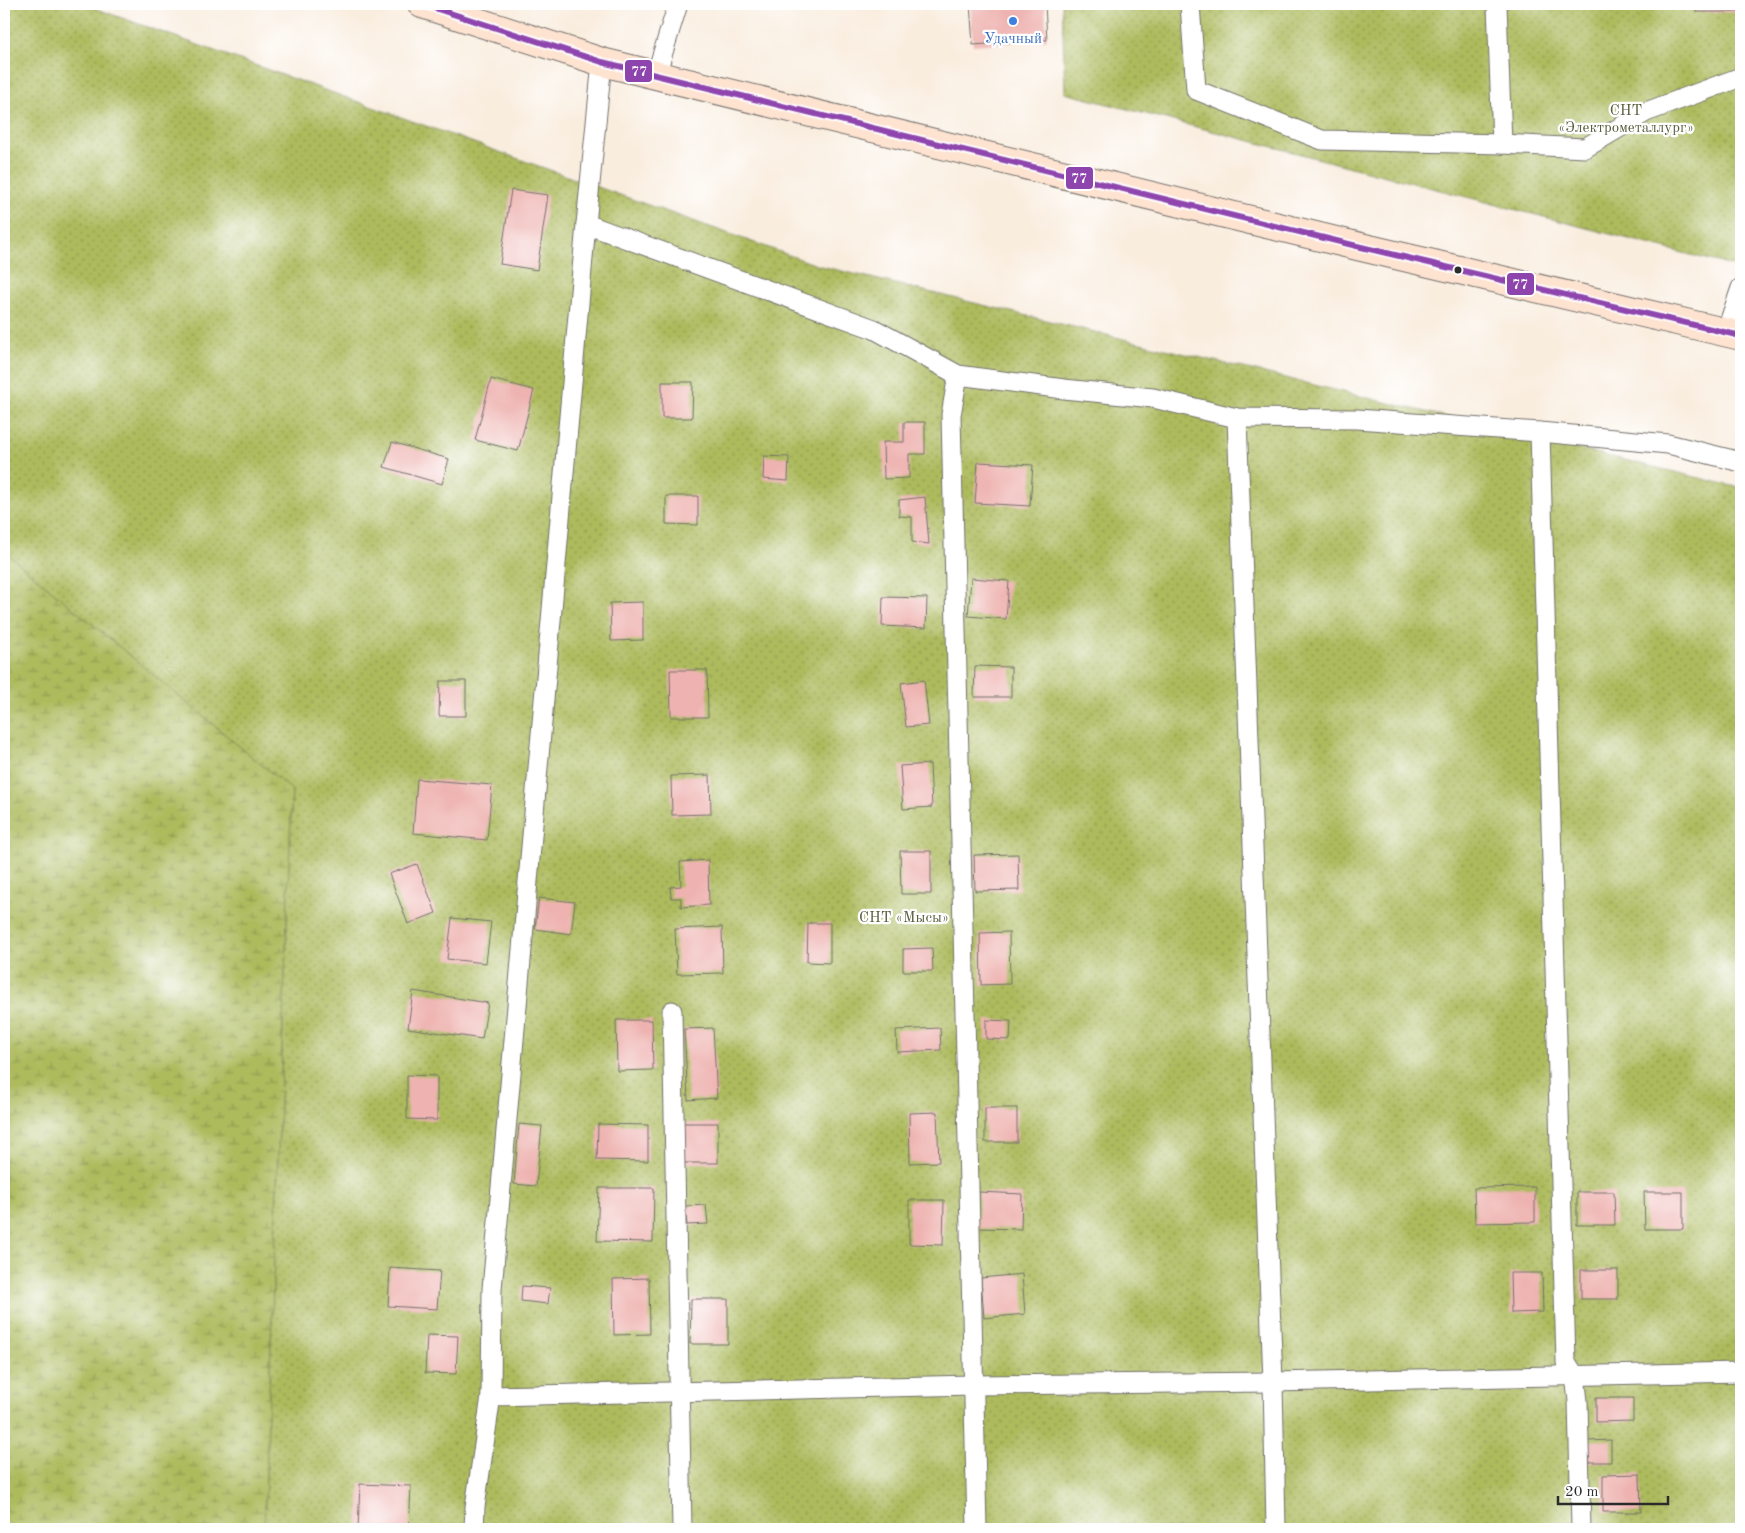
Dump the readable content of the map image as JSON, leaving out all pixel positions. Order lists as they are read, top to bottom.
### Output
{
  "parks": ["СНТ «Электрометаллург»", "СНТ «Мысы»"],
  "places": ["Удачный"],
  "lines": ["transit line 77"],
  "scale_bar": "20 m"
}
